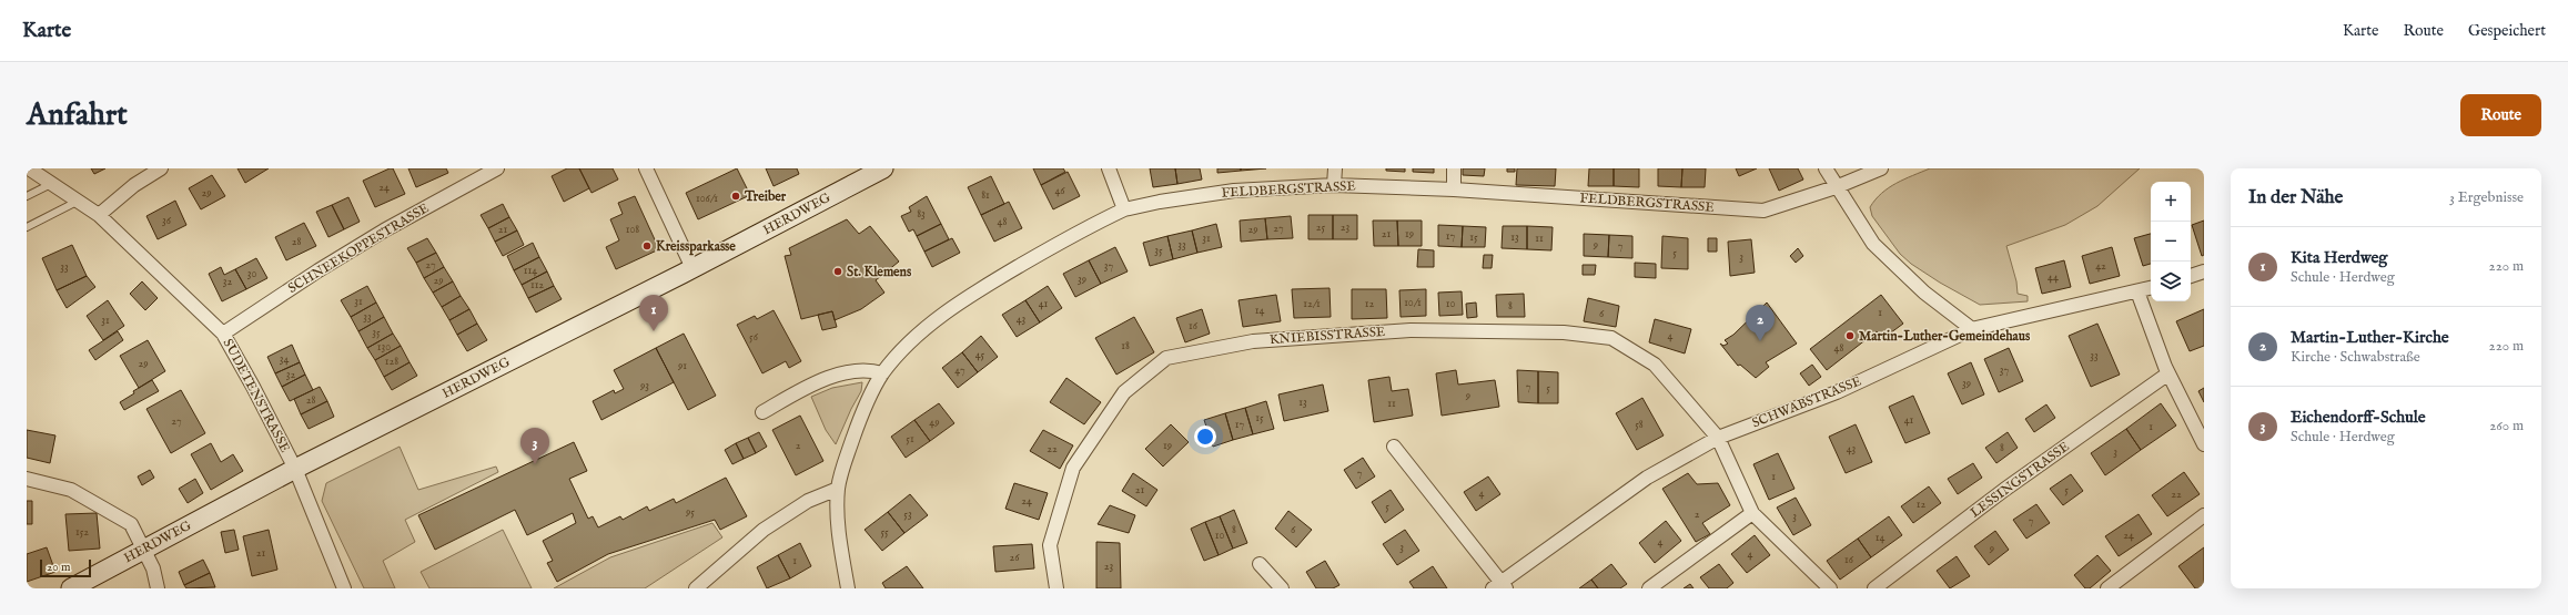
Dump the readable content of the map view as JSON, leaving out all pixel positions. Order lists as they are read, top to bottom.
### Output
{
  "streets": {
    "street": [
      "FELDBERGSTRASSE",
      "HERDWEG",
      "SCHNEEKOPPESTRASSE",
      "KNIEBISSTRASSE",
      "SUDETENSTRASSE",
      "SCHWABSTRASSE",
      "LESSINGSTRASSE"
    ]
  },
  "crossings": [
    ["HERDWEG", "SUDETENSTRASSE"],
    ["SCHNEEKOPPESTRASSE", "SUDETENSTRASSE"],
    ["KNIEBISSTRASSE", "SCHWABSTRASSE"]
  ],
  "places": [
    "Treiber",
    "Kreissparkasse",
    "St. Klemens",
    "Martin-Luther-Gemeindehaus"
  ],
  "house_numbers": [
    "24",
    "46",
    "29",
    "81",
    "106/1",
    "83",
    "36",
    "48",
    "25",
    "23",
    "27",
    "21",
    "108",
    "29",
    "21",
    "19",
    "17",
    "15",
    "13",
    "31",
    "11",
    "28",
    "33",
    "9",
    "7",
    "35",
    "5",
    "3",
    "27",
    "37",
    "42",
    "33",
    "114",
    "30",
    "44",
    "39",
    "29",
    "32",
    "112",
    "31",
    "10/1",
    "41",
    "12/1",
    "12",
    "10",
    "8",
    "14",
    "1",
    "6",
    "33",
    "43",
    "31",
    "16",
    "35",
    "4",
    "56",
    "18",
    "130",
    "48",
    "45",
    "33",
    "34",
    "128",
    "29",
    "91",
    "47",
    "37",
    "32",
    "39",
    "93",
    "7",
    "5",
    "9",
    "28",
    "13",
    "11",
    "15",
    "41",
    "27",
    "49",
    "17",
    "58",
    "1",
    "51",
    "2",
    "19",
    "8",
    "22",
    "43",
    "3",
    "7",
    "1",
    "21",
    "5",
    "4",
    "22",
    "24",
    "12",
    "5",
    "95",
    "53",
    "2",
    "3",
    "7",
    "8",
    "6",
    "152",
    "55",
    "10",
    "24",
    "14",
    "4",
    "3",
    "9",
    "21",
    "4",
    "26",
    "16",
    "1",
    "23"
  ],
  "scale_bar": "20 m",
  "page": {
    "header": "Karte",
    "nav": ["Karte", "Route", "Gespeichert"],
    "buttons": "Route",
    "title": "Anfahrt",
    "heading": ["In der Nähe", "3 Ergebnisse"],
    "map_buttons": ["+", "−"],
    "list": [
      {
        "mark": "1",
        "name": "Kita Herdweg",
        "note": "Schule · Herdweg",
        "value": "220 m"
      },
      {
        "mark": "2",
        "name": "Martin-Luther-Kirche",
        "note": "Kirche · Schwabstraße",
        "value": "220 m"
      },
      {
        "mark": "3",
        "name": "Eichendorff-Schule",
        "note": "Schule · Herdweg",
        "value": "260 m"
      }
    ],
    "pins": ["1", "2", "3"],
    "scale": "20 m"
  }
}
